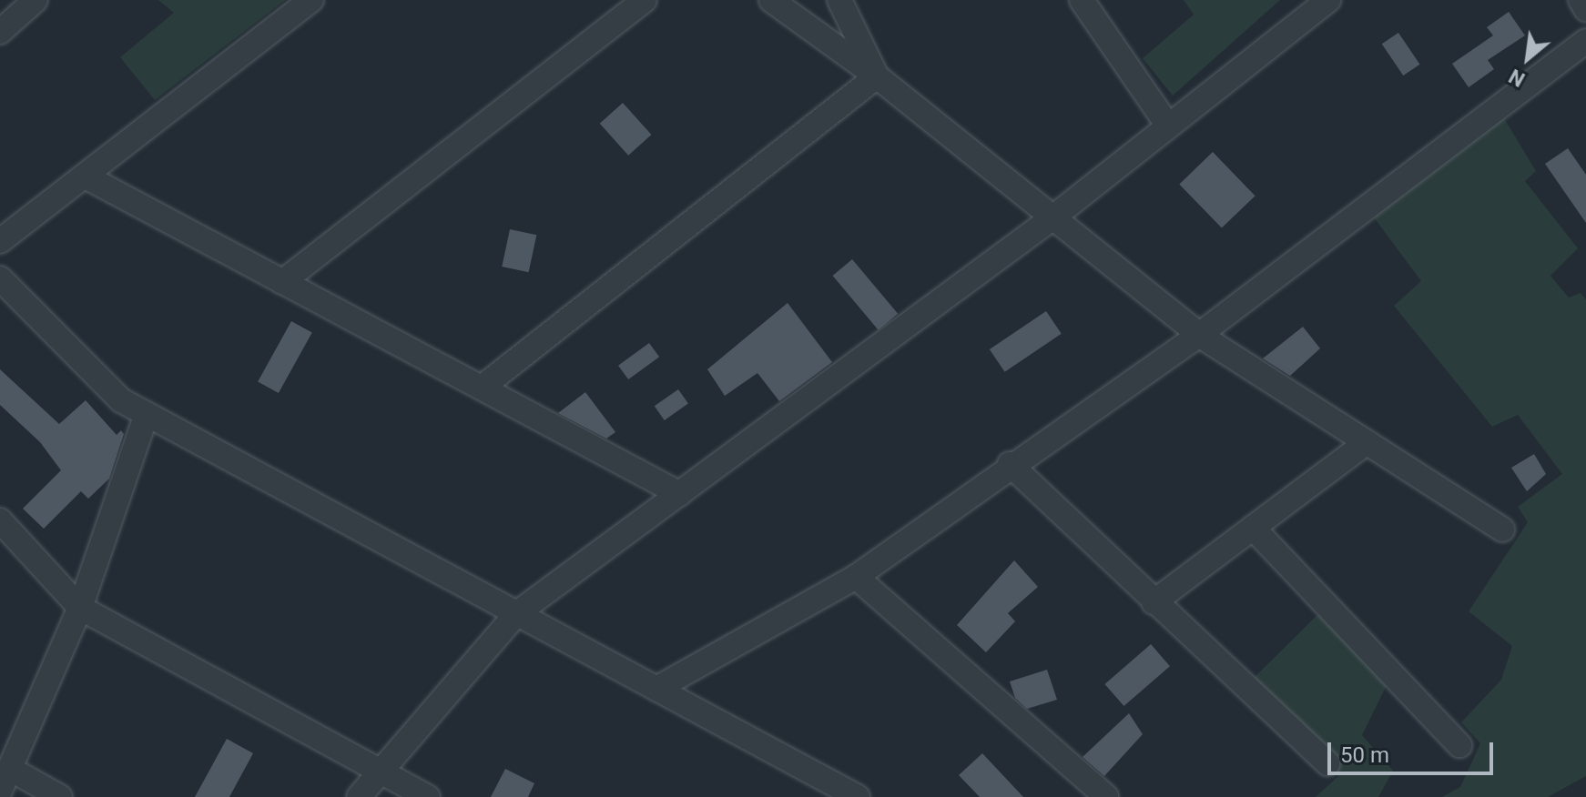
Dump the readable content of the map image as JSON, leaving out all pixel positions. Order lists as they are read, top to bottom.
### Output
{
  "scale_bar": "50 m",
  "north": "bottom left"
}
